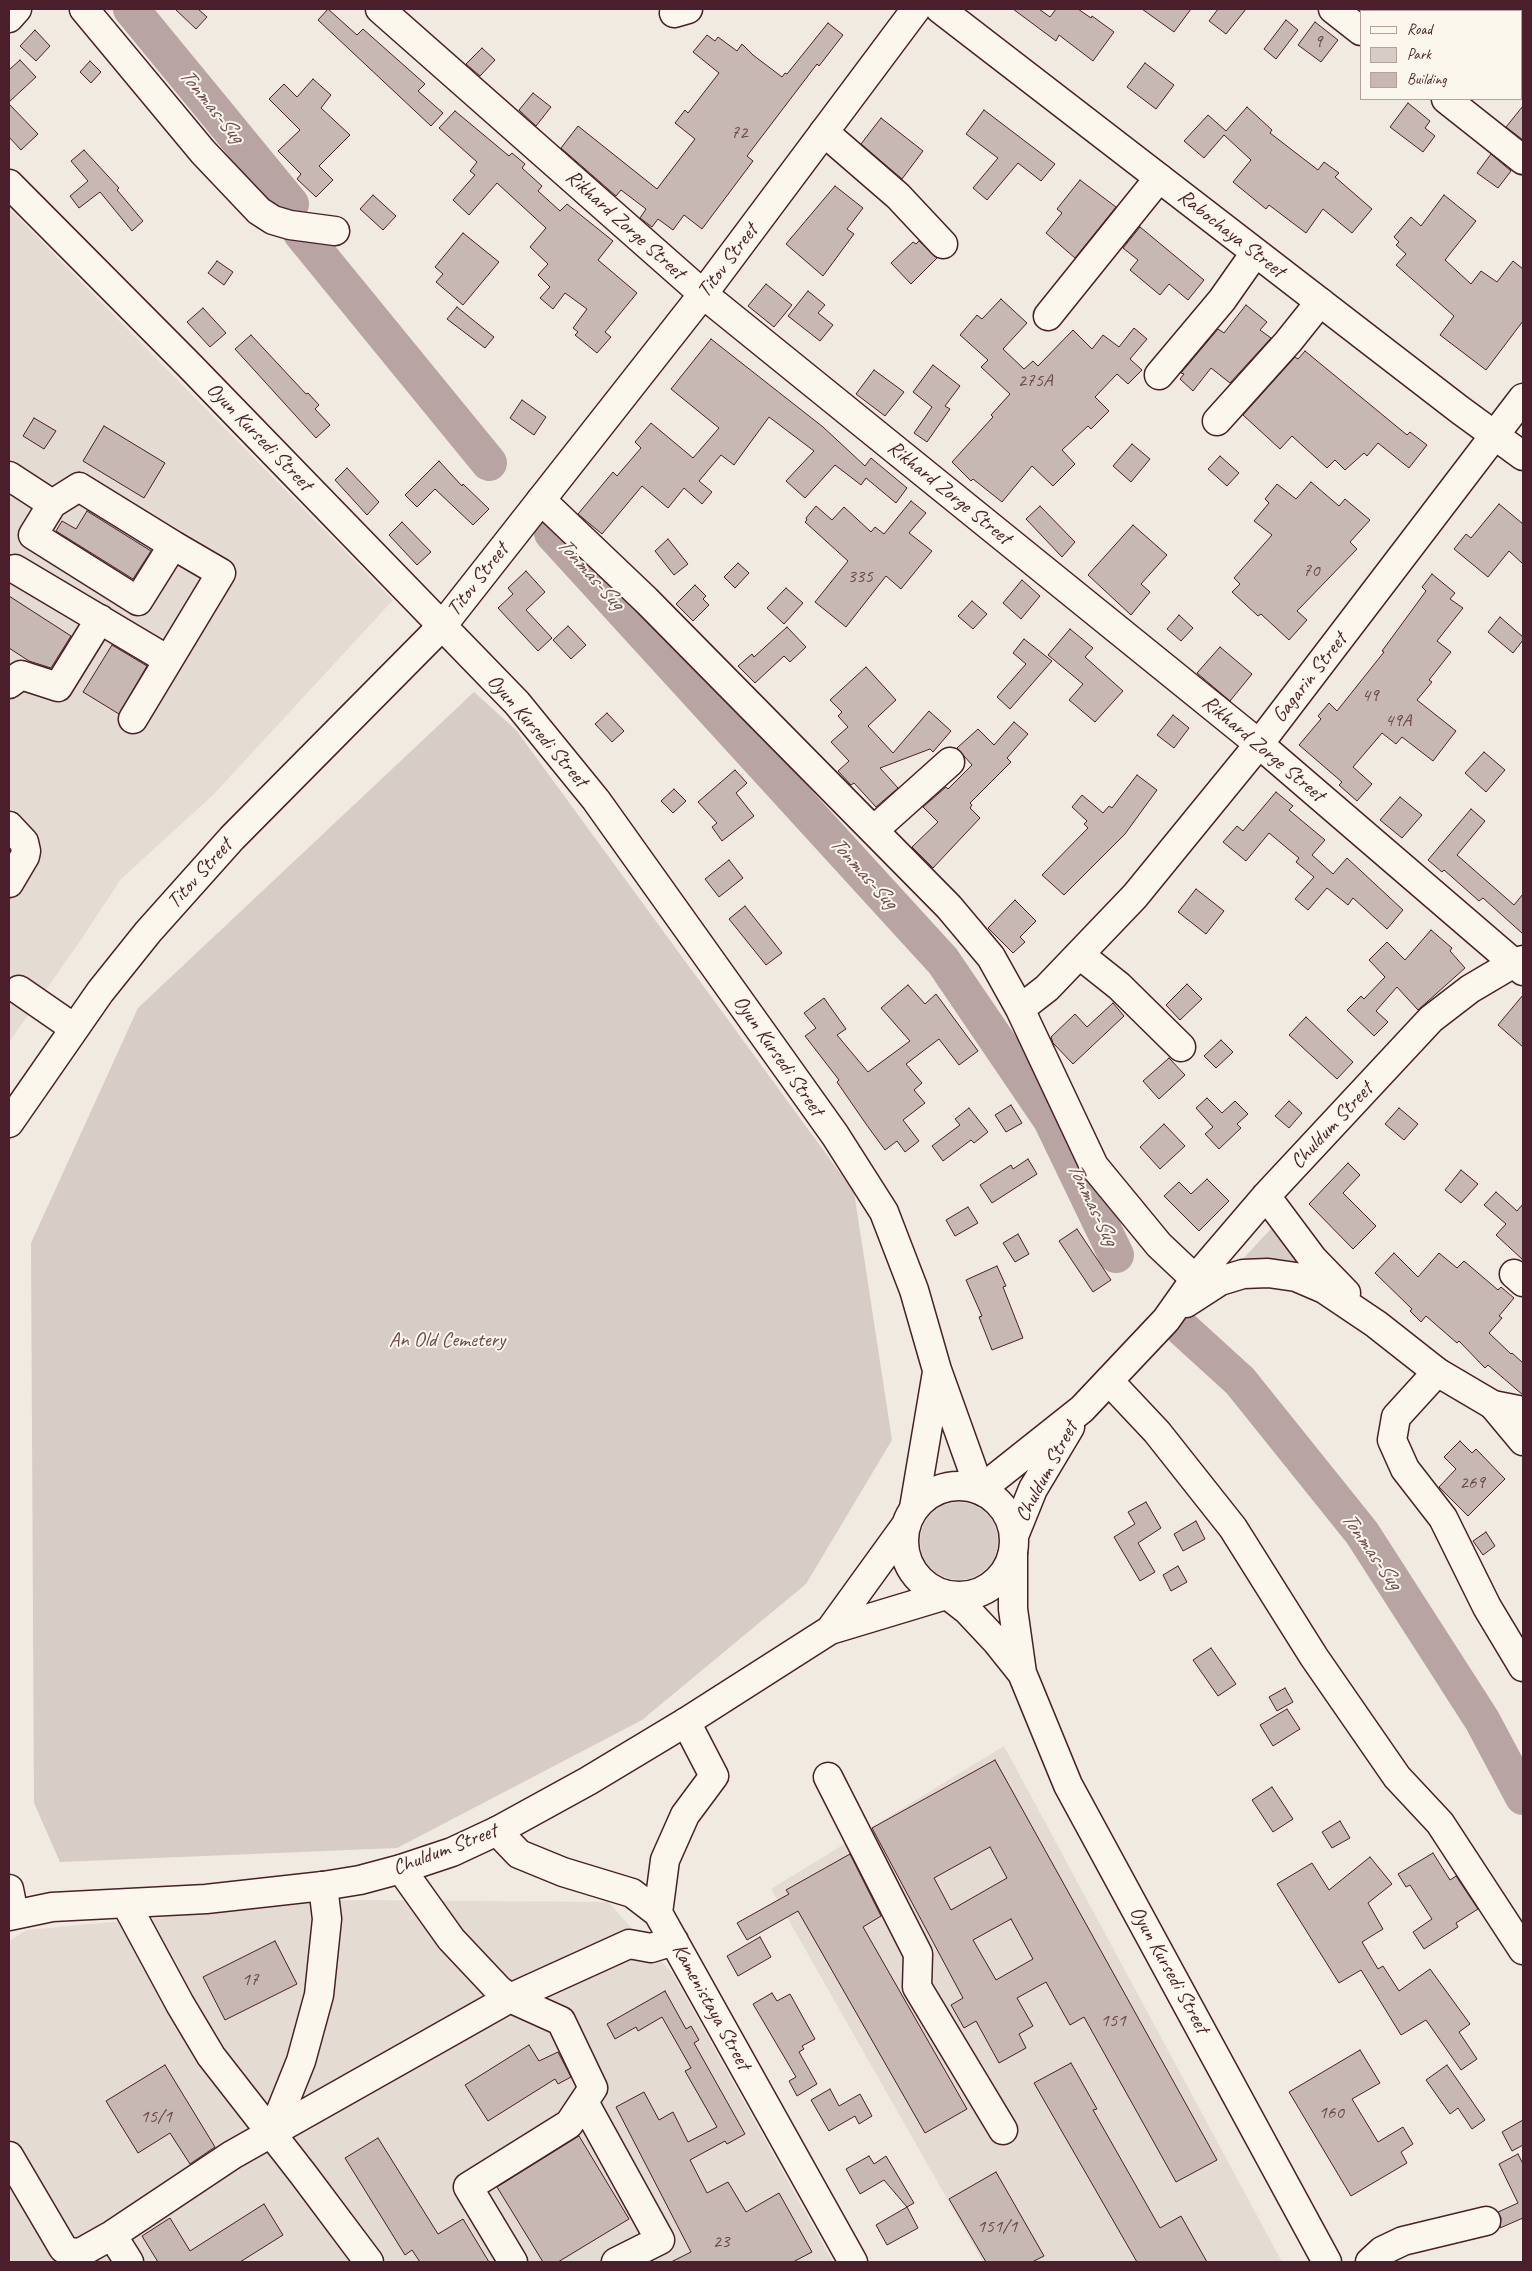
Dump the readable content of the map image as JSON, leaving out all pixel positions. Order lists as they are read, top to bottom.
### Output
{
  "streets": {
    "street": [
      "Rikhard Zorge Street",
      "Rabochaya Street",
      "Titov Street",
      "Oyun Kursedi Street",
      "Gagarin Street",
      "Chuldum Street",
      "Kamenistaya Street"
    ]
  },
  "crossings": [
    ["Rikhard Zorge Street", "Titov Street"],
    ["Rikhard Zorge Street", "Gagarin Street"],
    ["Rikhard Zorge Street", "Chuldum Street"],
    ["Rabochaya Street", "Gagarin Street"],
    ["Titov Street", "Oyun Kursedi Street"],
    ["Oyun Kursedi Street", "Chuldum Street"],
    ["Chuldum Street", "Kamenistaya Street"]
  ],
  "water": ["Tonmas-Sug"],
  "parks": ["An Old Cemetery"],
  "house_numbers": [
    "9",
    "72",
    "275А",
    "70",
    "335",
    "49",
    "49А",
    "269",
    "17",
    "151",
    "160",
    "15/1",
    "151/1",
    "23"
  ],
  "legend": ["Road", "Park", "Building"]
}
